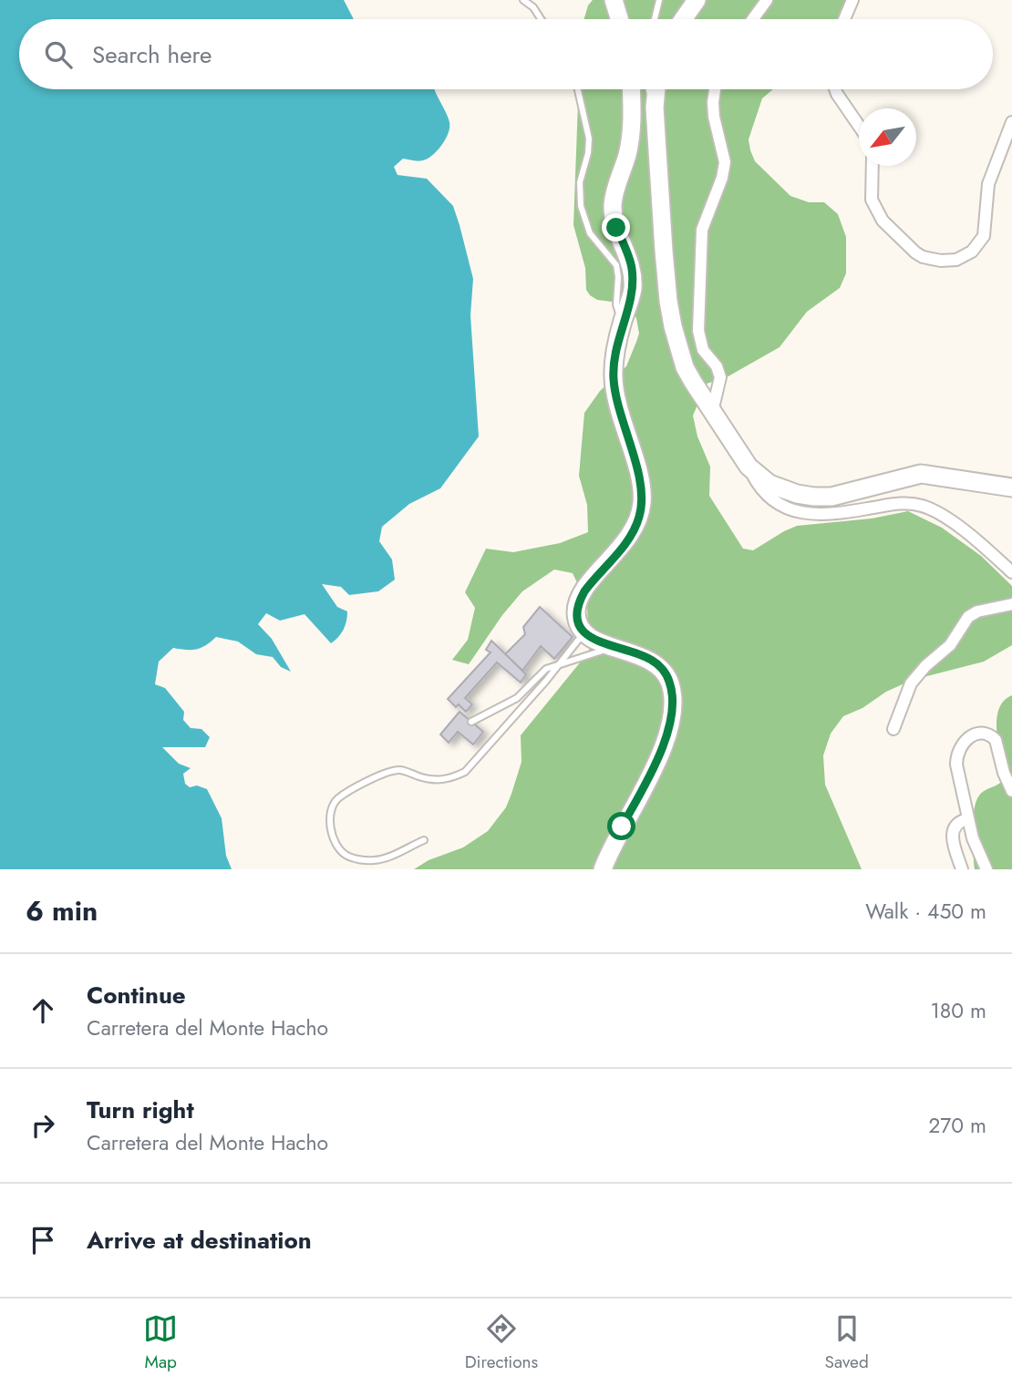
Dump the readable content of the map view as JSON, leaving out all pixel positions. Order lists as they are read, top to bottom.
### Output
{
  "north": "bottom left",
  "page": {
    "search": "Search here",
    "heading": ["6 min", "Walk · 450 m"],
    "list": [
      ["Continue", "Carretera del Monte Hacho", "180 m"],
      ["Turn right", "Carretera del Monte Hacho", "270 m"],
      "Arrive at destination"
    ],
    "nav": ["Map", "Directions", "Saved"]
  }
}
